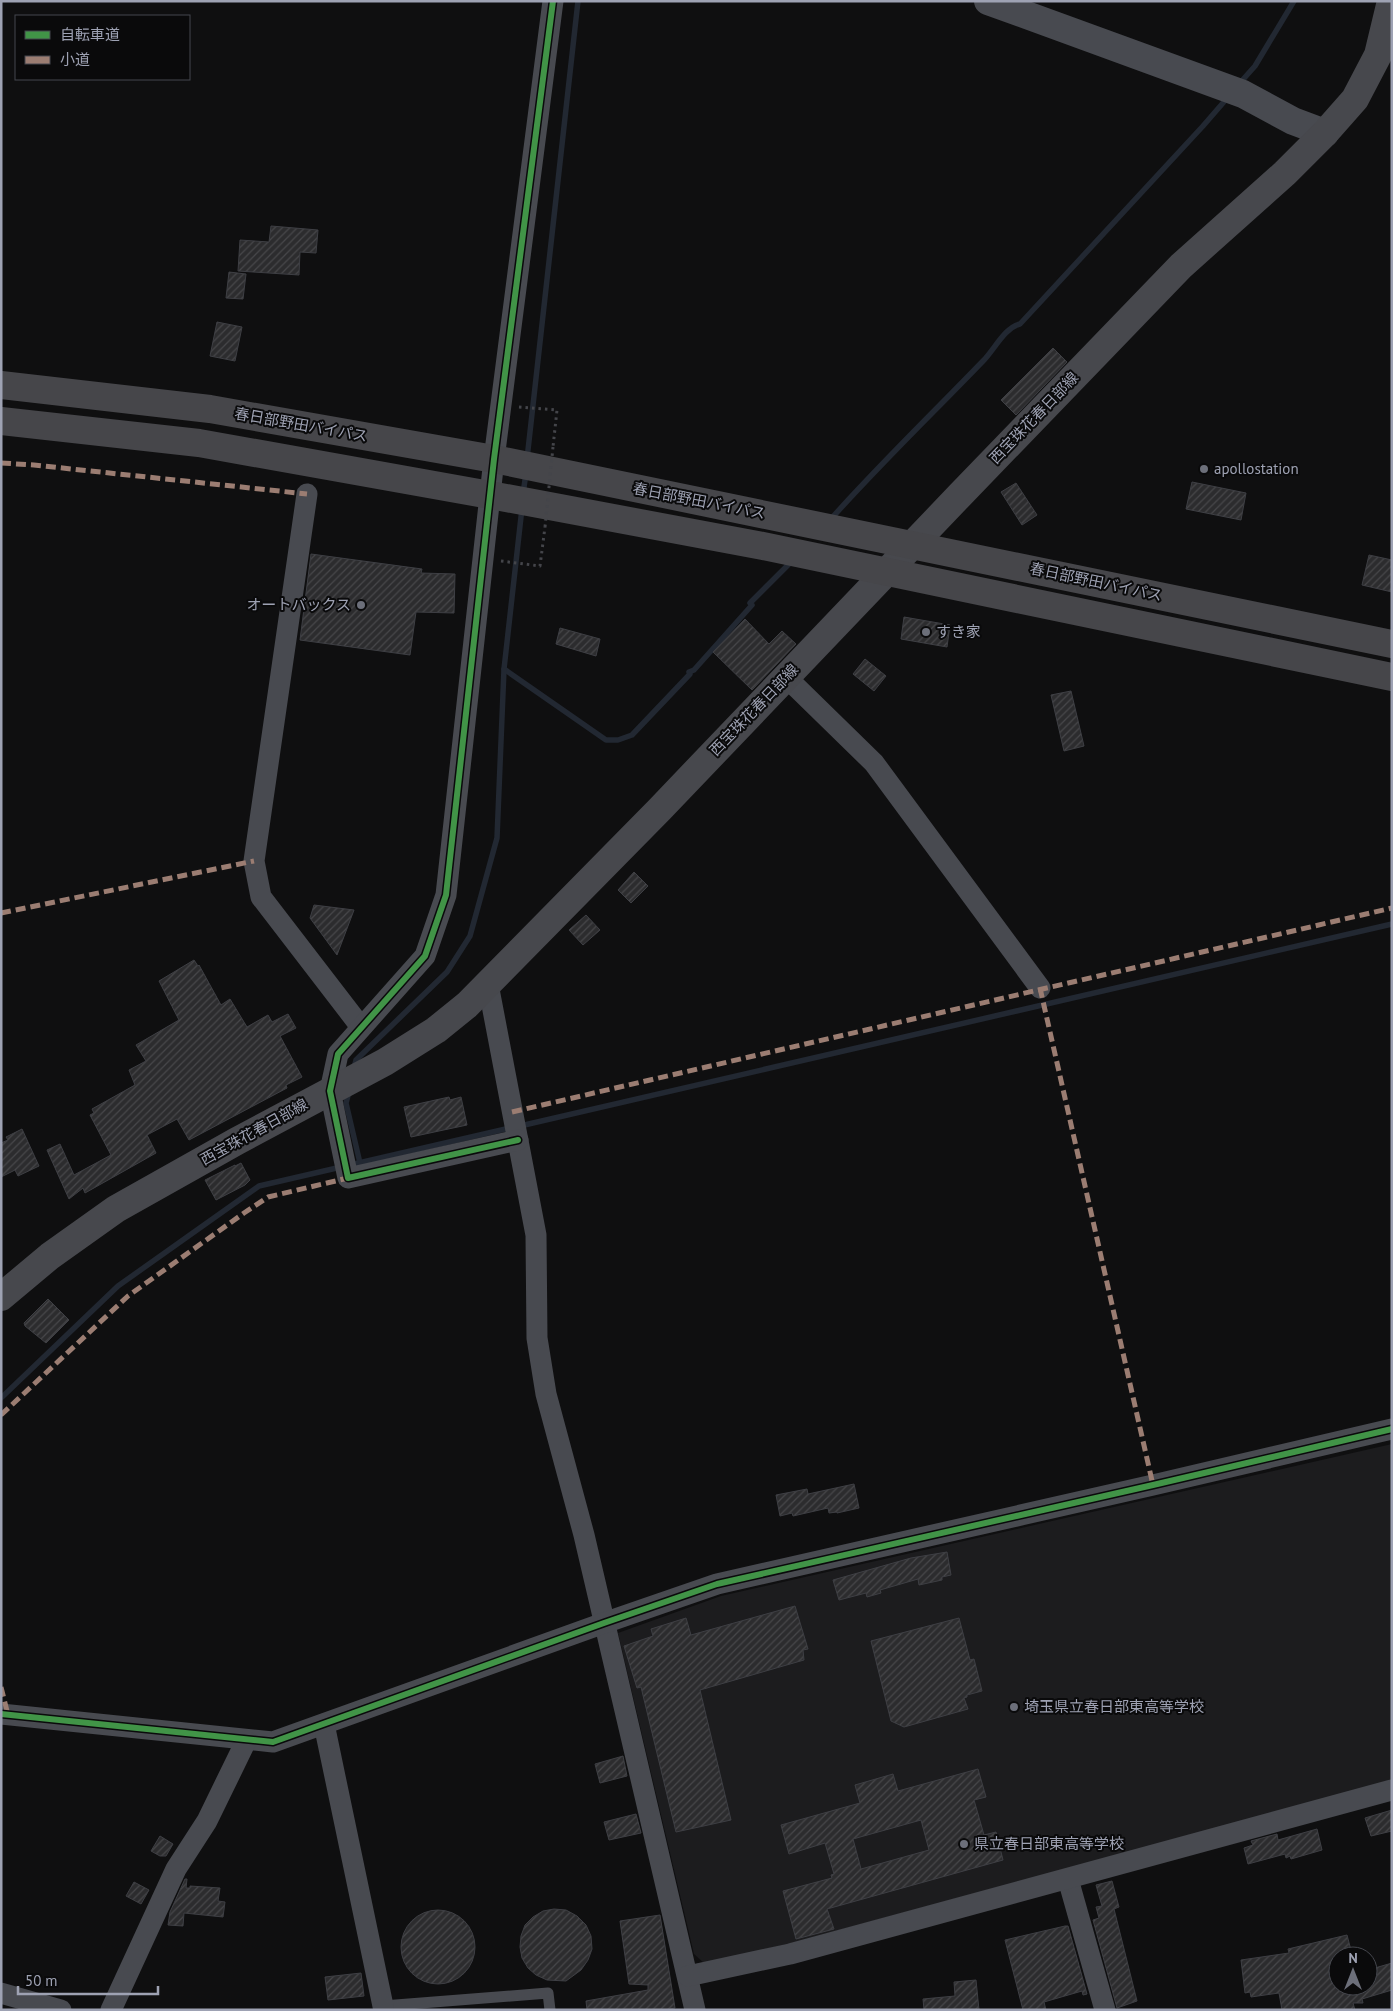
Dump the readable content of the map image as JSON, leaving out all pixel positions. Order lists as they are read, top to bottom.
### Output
{
  "streets": {
    "highway": ["春日部野田バイパス"],
    "main road": ["西宝珠花春日部線"]
  },
  "crossings": [
    ["西宝珠花春日部線", "春日部野田バイパス"]
  ],
  "places": [
    "apollostation",
    "オートバックス",
    "すき家",
    "埼玉県立春日部東高等学校",
    "県立春日部東高等学校"
  ],
  "legend": ["自転車道", "小道"],
  "scale_bar": "50 m",
  "north": "top"
}
